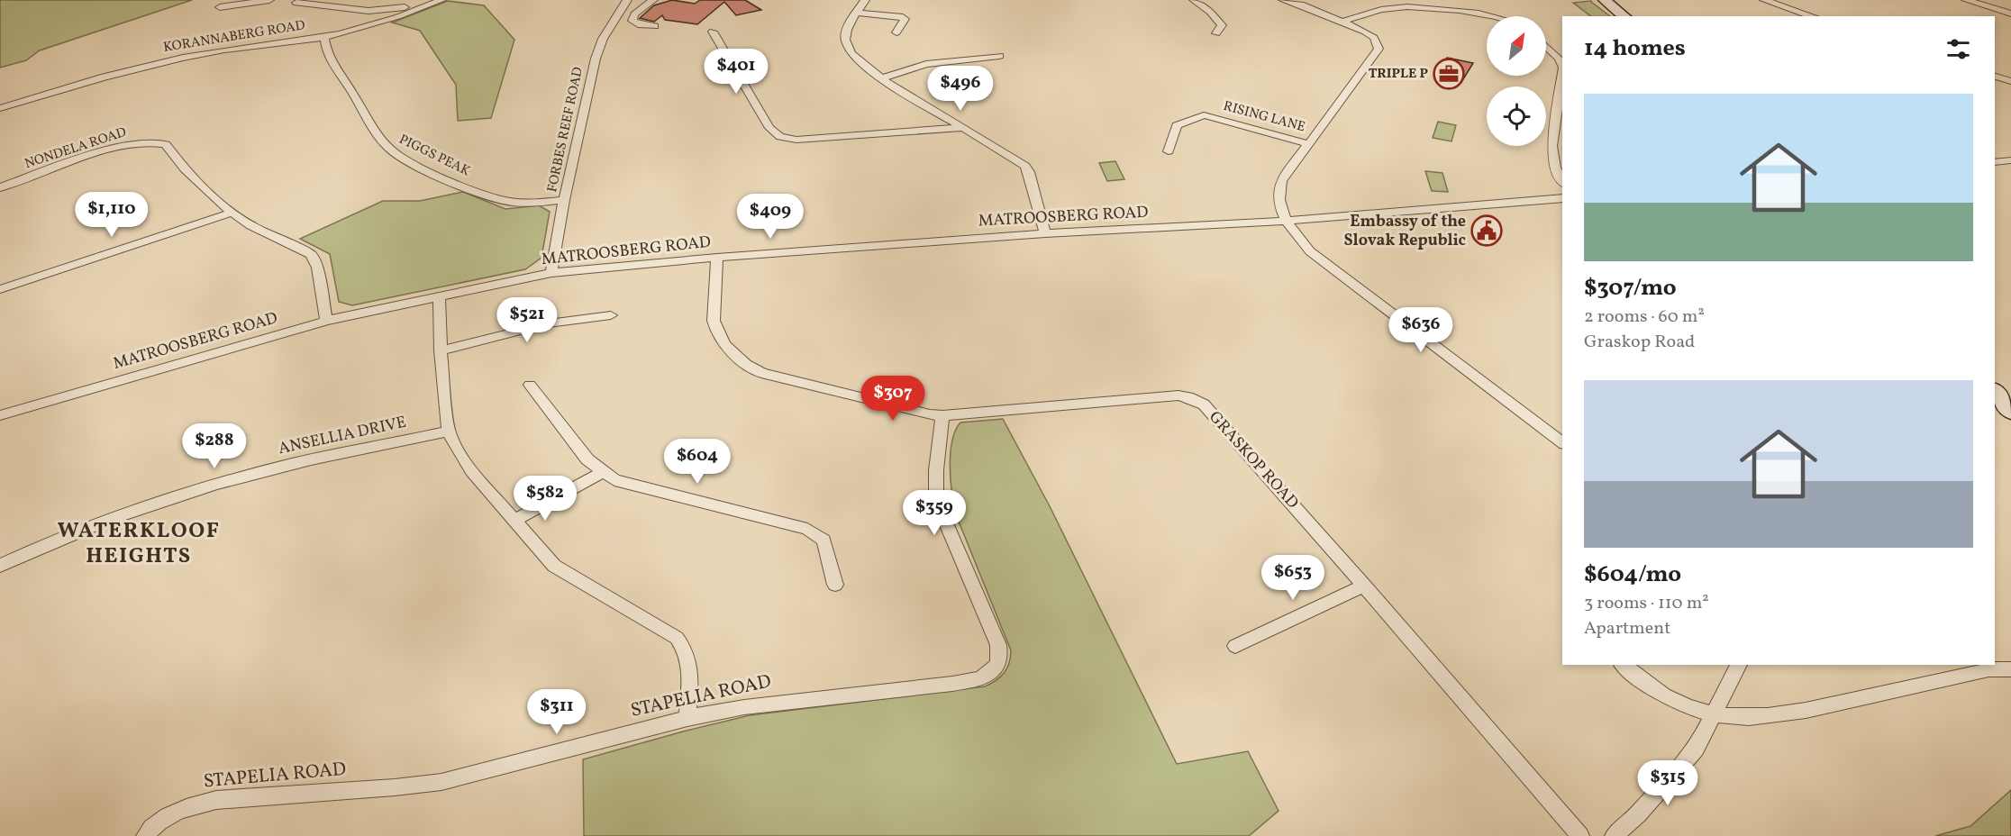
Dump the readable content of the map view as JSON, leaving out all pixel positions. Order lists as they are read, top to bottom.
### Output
{
  "streets": {
    "street": [
      "KORANNABERG ROAD",
      "RISING LANE",
      "FORBES REEF ROAD",
      "NONDELA ROAD",
      "PIGGS PEAK",
      "MATROOSBERG ROAD",
      "ANSELLIA DRIVE",
      "GRASKOP ROAD",
      "STAPELIA ROAD"
    ]
  },
  "crossings": [
    ["KORANNABERG ROAD", "PIGGS PEAK"],
    ["FORBES REEF ROAD", "PIGGS PEAK"],
    ["FORBES REEF ROAD", "MATROOSBERG ROAD"],
    ["NONDELA ROAD", "MATROOSBERG ROAD"],
    ["MATROOSBERG ROAD", "GRASKOP ROAD"],
    ["GRASKOP ROAD", "STAPELIA ROAD"]
  ],
  "districts": ["WATERKLOOF HEIGHTS"],
  "places": {
    "office": ["TRIPLE P"],
    "public building": ["Embassy of the Slovak Republic"]
  },
  "north": "top right",
  "page": {
    "heading": "14 homes",
    "price": [
      "$401",
      "$496",
      "$1,110",
      "$409",
      "$521",
      "$636",
      "$307",
      "$288",
      "$604",
      "$582",
      "$359",
      "$653",
      "$311",
      "$315"
    ],
    "list": [
      {
        "name": "$307/mo",
        "note": "2 rooms · 60 m² · Graskop Road"
      },
      {
        "name": "$604/mo",
        "note": "3 rooms · 110 m² · Apartment"
      }
    ]
  }
}
